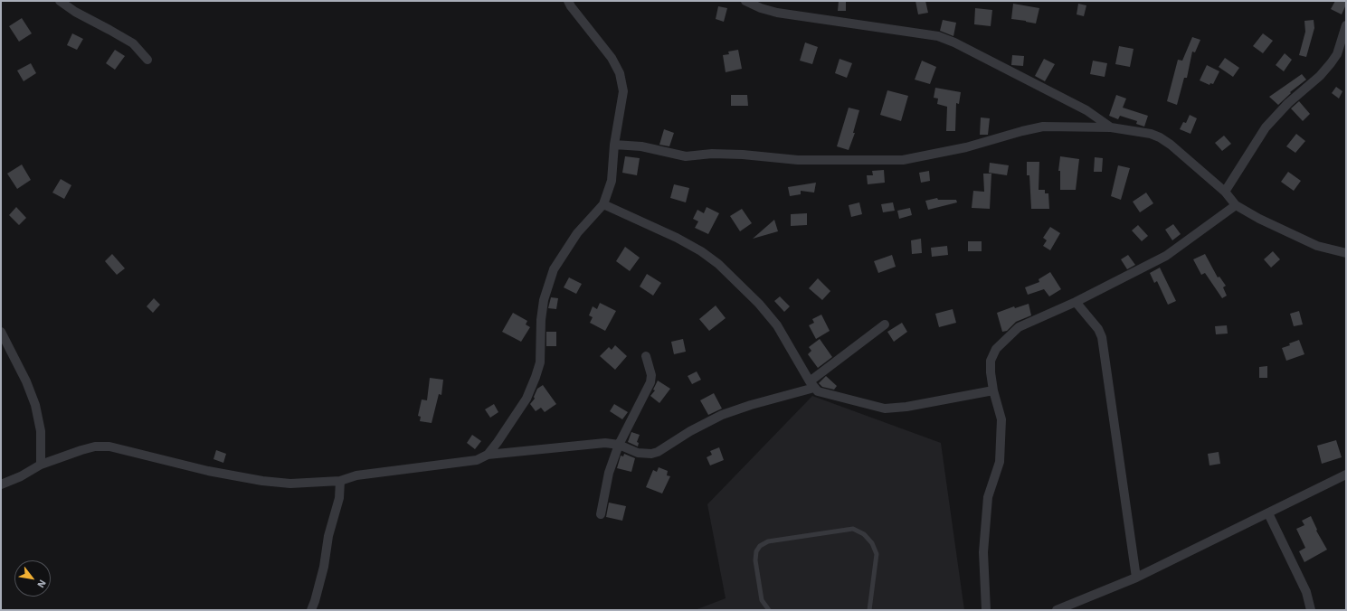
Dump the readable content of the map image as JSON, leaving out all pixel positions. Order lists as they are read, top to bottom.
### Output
{
  "north": "bottom right"
}
